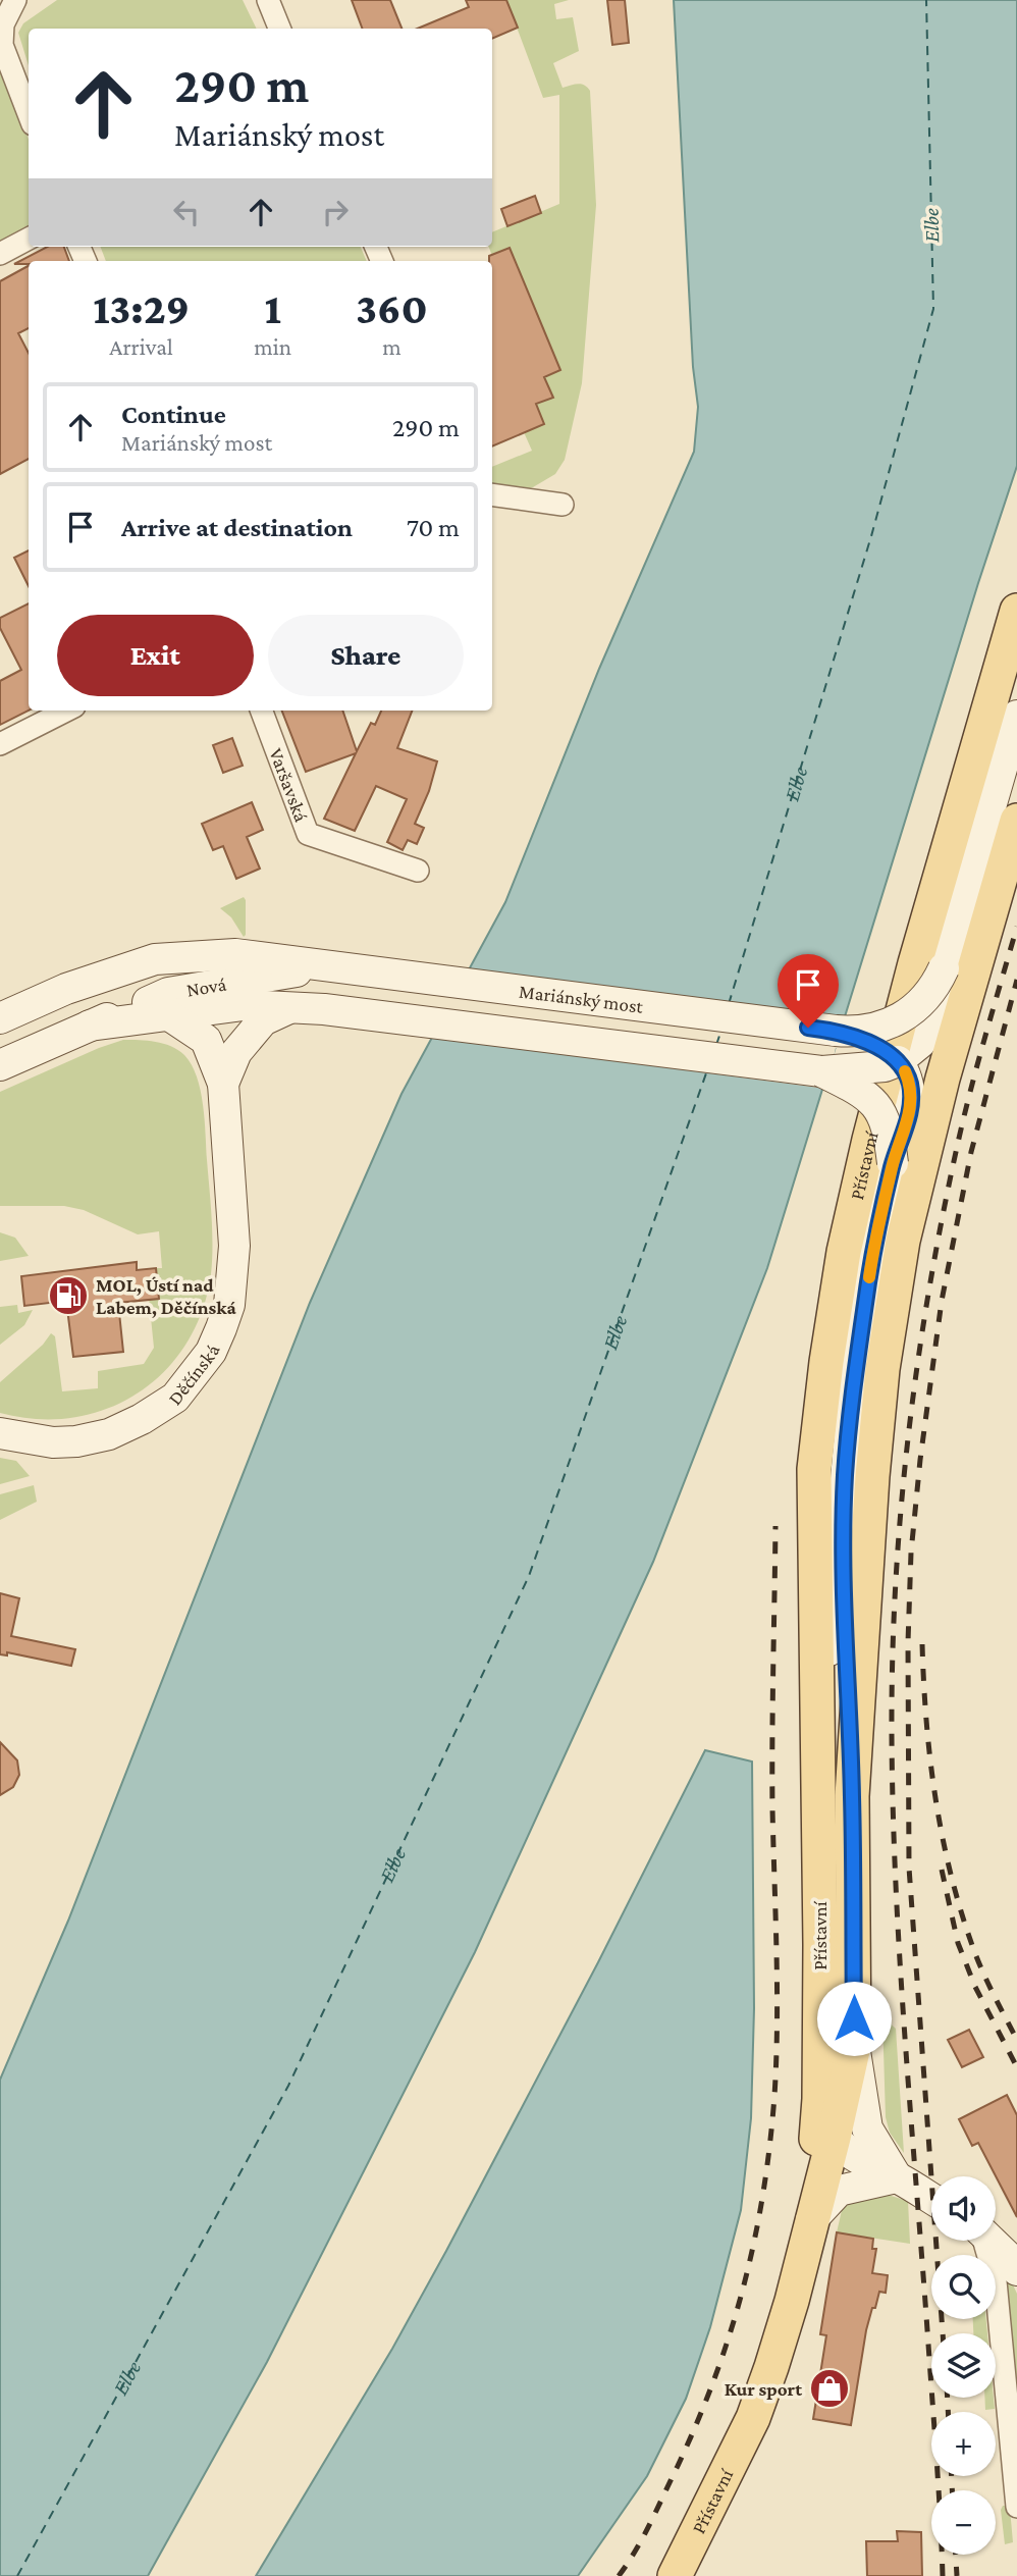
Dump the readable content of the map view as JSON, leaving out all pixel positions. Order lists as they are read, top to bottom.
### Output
{
  "streets": {
    "main road": ["Přístavní"],
    "street": [
      "Varšavská",
      "Nová",
      "Mariánský most",
      "Děčínská"
    ]
  },
  "crossings": [
    ["Nová", "Mariánský most"],
    ["Nová", "Děčínská"],
    ["Mariánský most", "Přístavní"]
  ],
  "water": ["Elbe"],
  "places": {
    "fuel station": ["MOL, Ústí nad Labem, Děčínská"],
    "shop": ["Kur sport"]
  },
  "page": {
    "turn": ["290 m", "Mariánský most"],
    "eta": [
      "13:29",
      "Arrival",
      "1",
      "min",
      "360",
      "m"
    ],
    "list": [
      {
        "name": "Continue",
        "note": "Mariánský most",
        "value": "290 m"
      },
      {
        "name": "Arrive at destination",
        "value": "70 m"
      }
    ],
    "buttons": ["Exit", "Share"],
    "map_buttons": ["+", "−"]
  }
}
